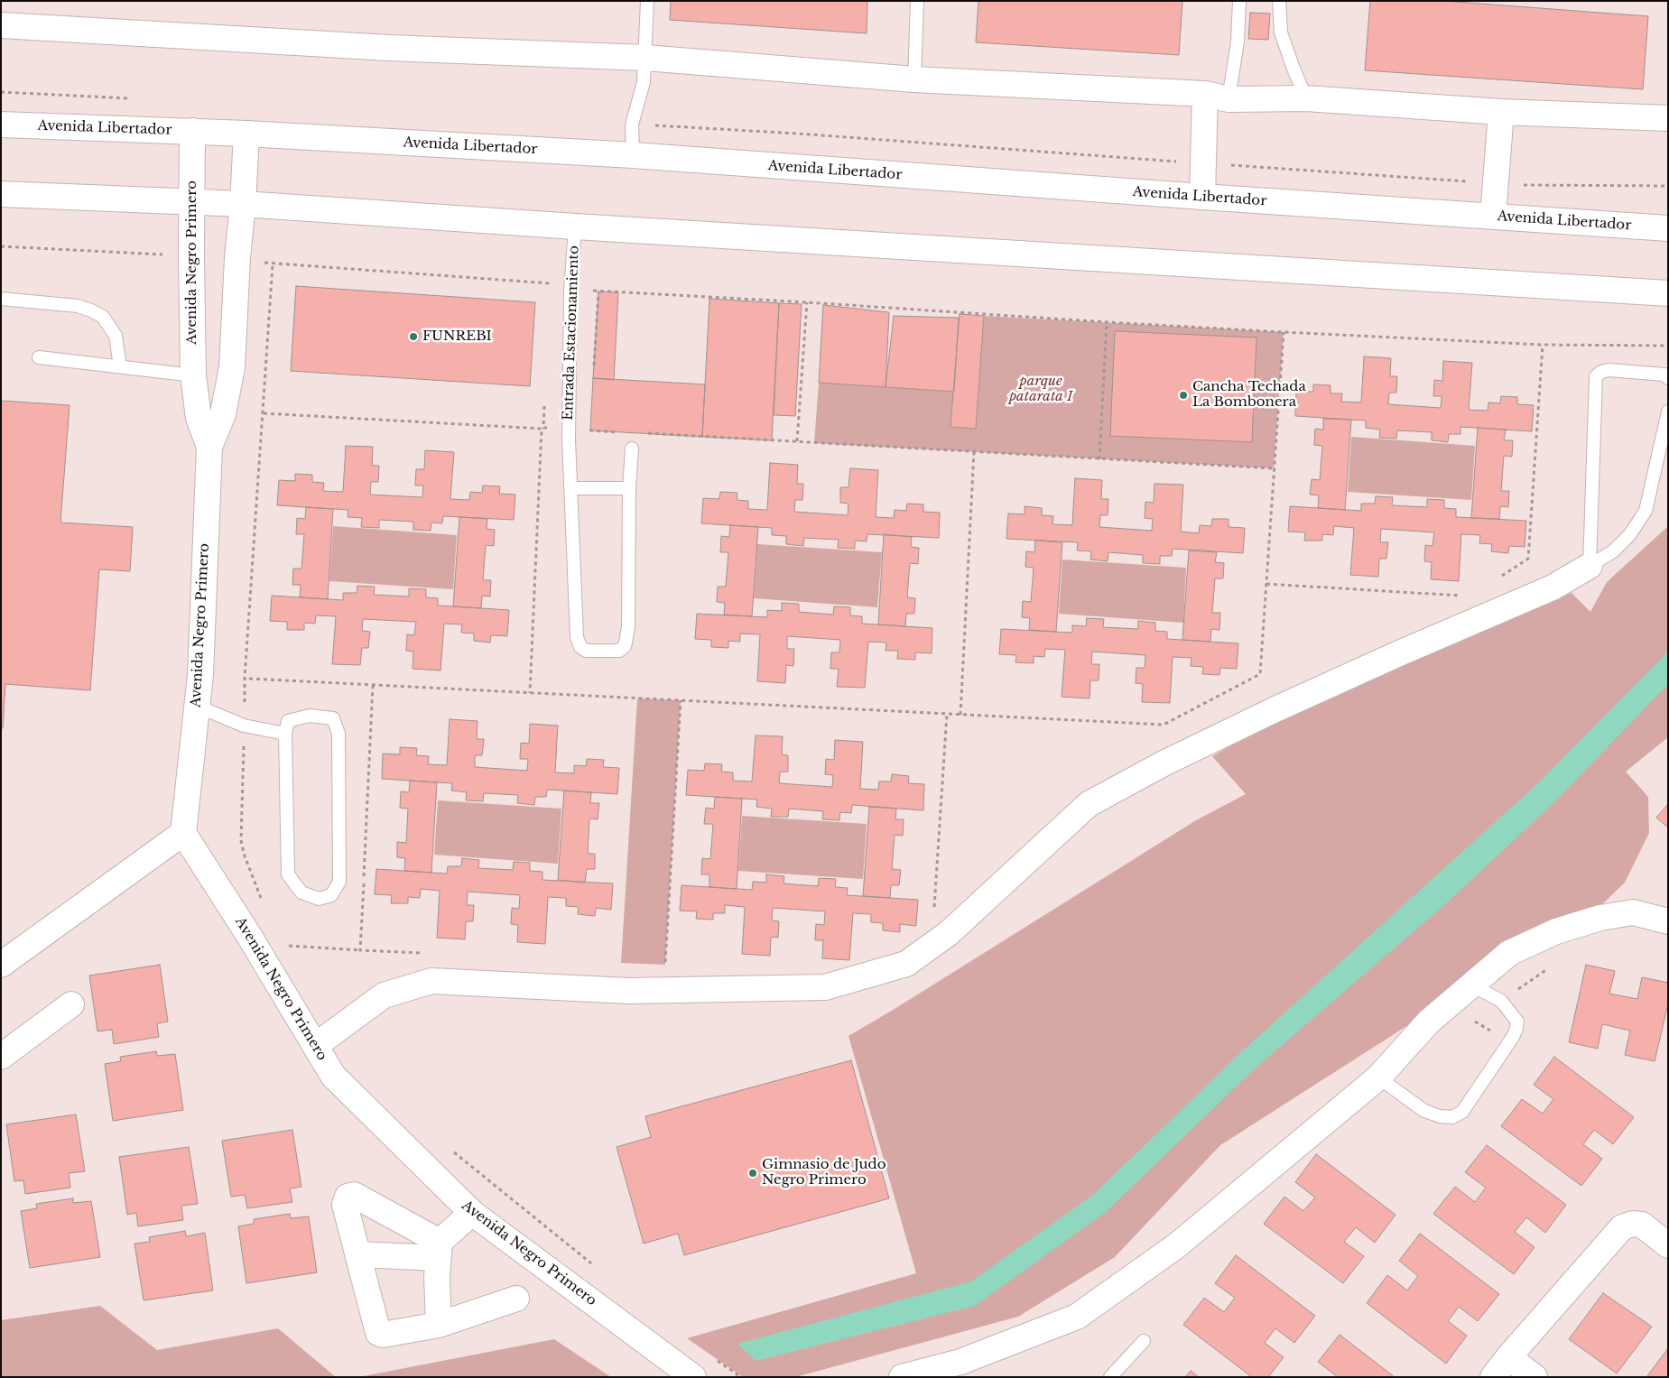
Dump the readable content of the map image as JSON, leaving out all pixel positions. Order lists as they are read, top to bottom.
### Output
{
  "streets": {
    "street": ["Avenida Libertador", "Avenida Negro Primero"],
    "lane": ["Entrada Estacionamiento"]
  },
  "crossings": [
    ["Avenida Libertador", "Avenida Negro Primero"]
  ],
  "parks": ["parque patarata I"],
  "places": ["FUNREBI", "Cancha Techada La Bombonera", "Gimnasio de Judo Negro Primero"]
}
